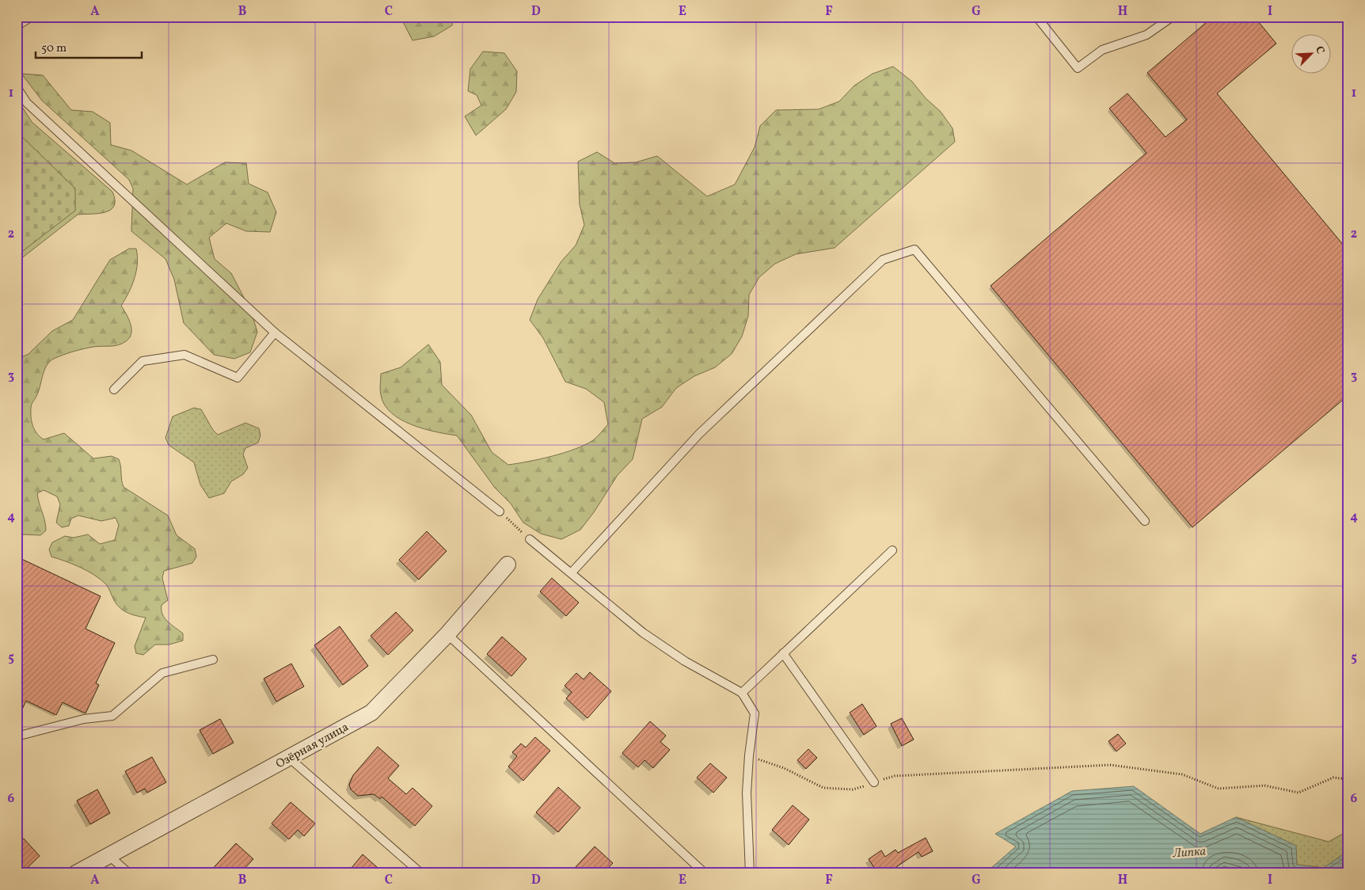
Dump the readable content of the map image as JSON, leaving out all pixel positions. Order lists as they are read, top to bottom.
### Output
{
  "streets": {
    "street": ["Озёрная улица"]
  },
  "water": ["Липка"],
  "scale_bar": "50 m",
  "north": "top right",
  "grid": {
    "columns": [
      "A",
      "B",
      "C",
      "D",
      "E",
      "F",
      "G",
      "H",
      "I"
    ],
    "rows": [
      "1",
      "2",
      "3",
      "4",
      "5",
      "6"
    ]
  }
}
